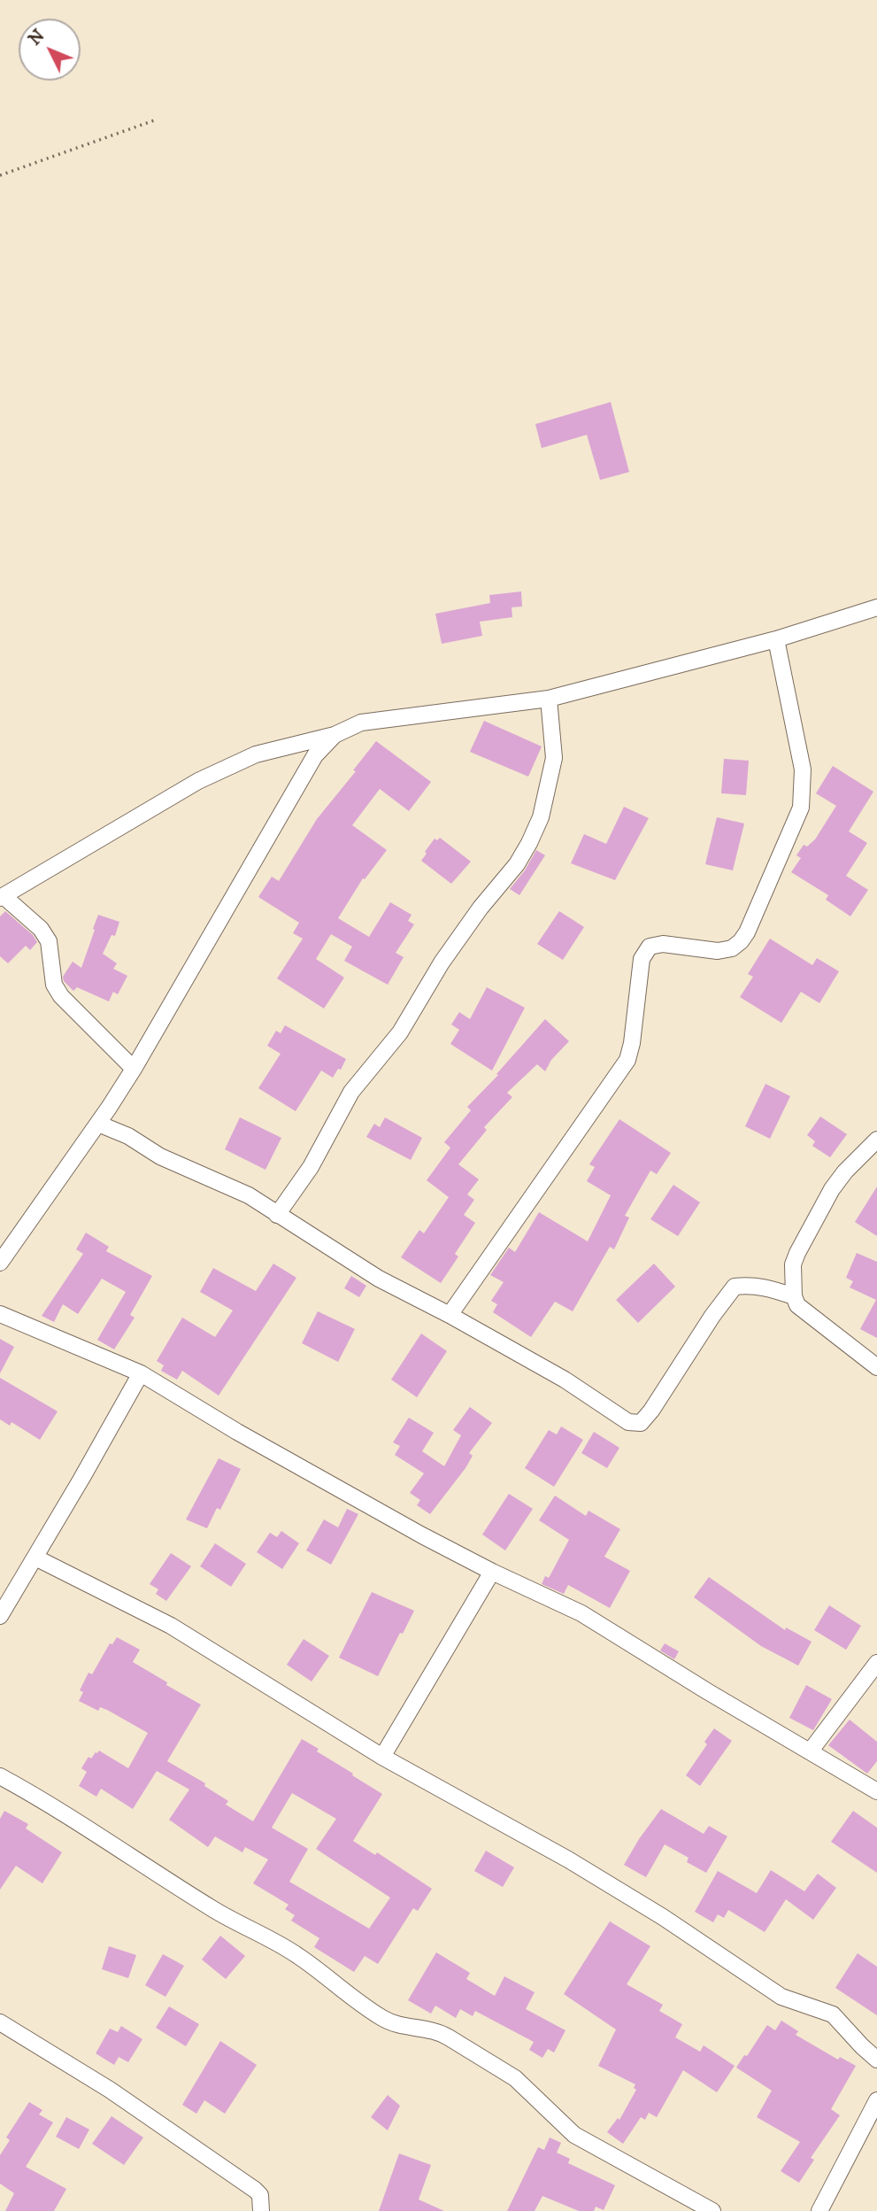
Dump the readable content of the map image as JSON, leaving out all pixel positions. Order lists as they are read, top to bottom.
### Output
{
  "north": "top left"
}
